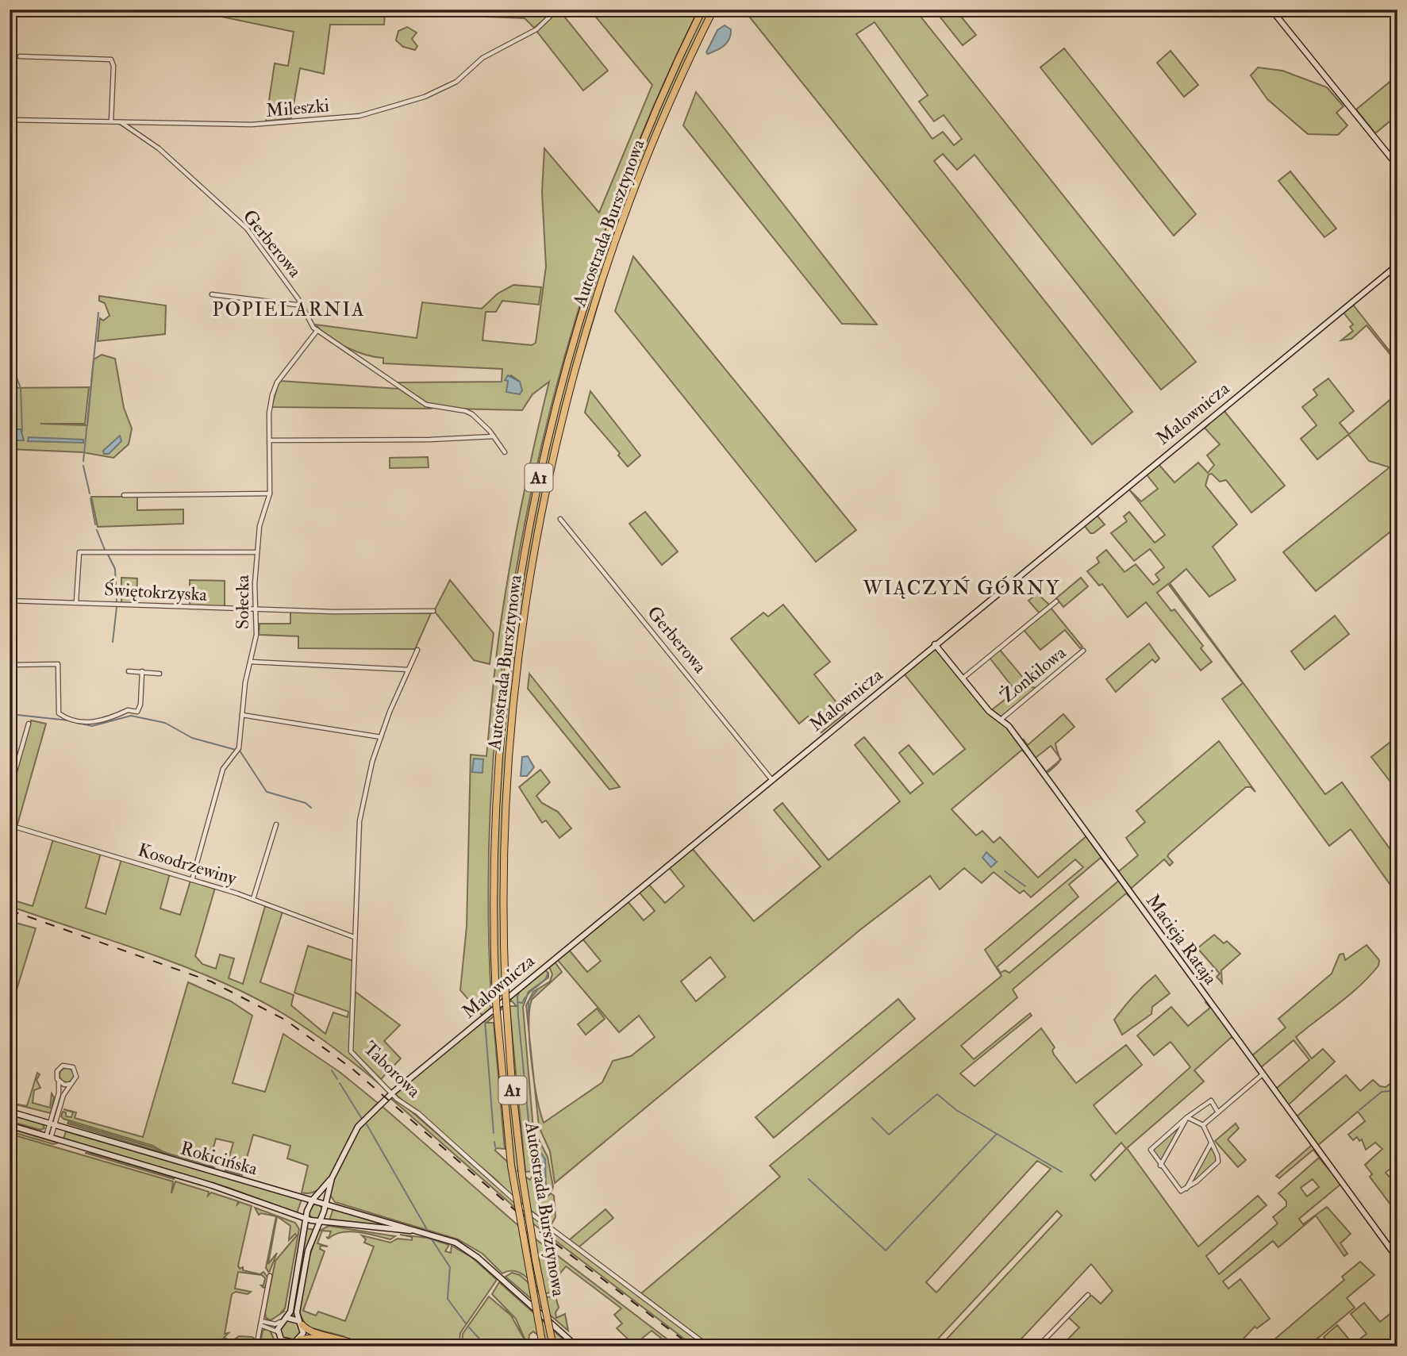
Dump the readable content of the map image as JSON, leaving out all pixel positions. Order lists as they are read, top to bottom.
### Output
{
  "streets": {
    "highway": ["Autostrada Bursztynowa", "A1"],
    "street": [
      "Mileszki",
      "Gerberowa",
      "Malownicza",
      "Świętokrzyska",
      "Sołecka",
      "Żonkilowa",
      "Kosodrzewiny",
      "Macieja Rataja",
      "Taborowa",
      "Rokicińska"
    ]
  },
  "crossings": [
    ["Mileszki", "Gerberowa"],
    ["Gerberowa", "Malownicza"],
    ["Gerberowa", "Sołecka"],
    ["Malownicza", "Macieja Rataja"],
    ["Malownicza", "Taborowa"],
    ["Malownicza", "Rokicińska"],
    ["Świętokrzyska", "Sołecka"],
    ["Sołecka", "Kosodrzewiny"],
    ["Żonkilowa", "Macieja Rataja"],
    ["Kosodrzewiny", "Taborowa"]
  ],
  "districts": ["POPIELARNIA", "WIĄCZYŃ GÓRNY"]
}
